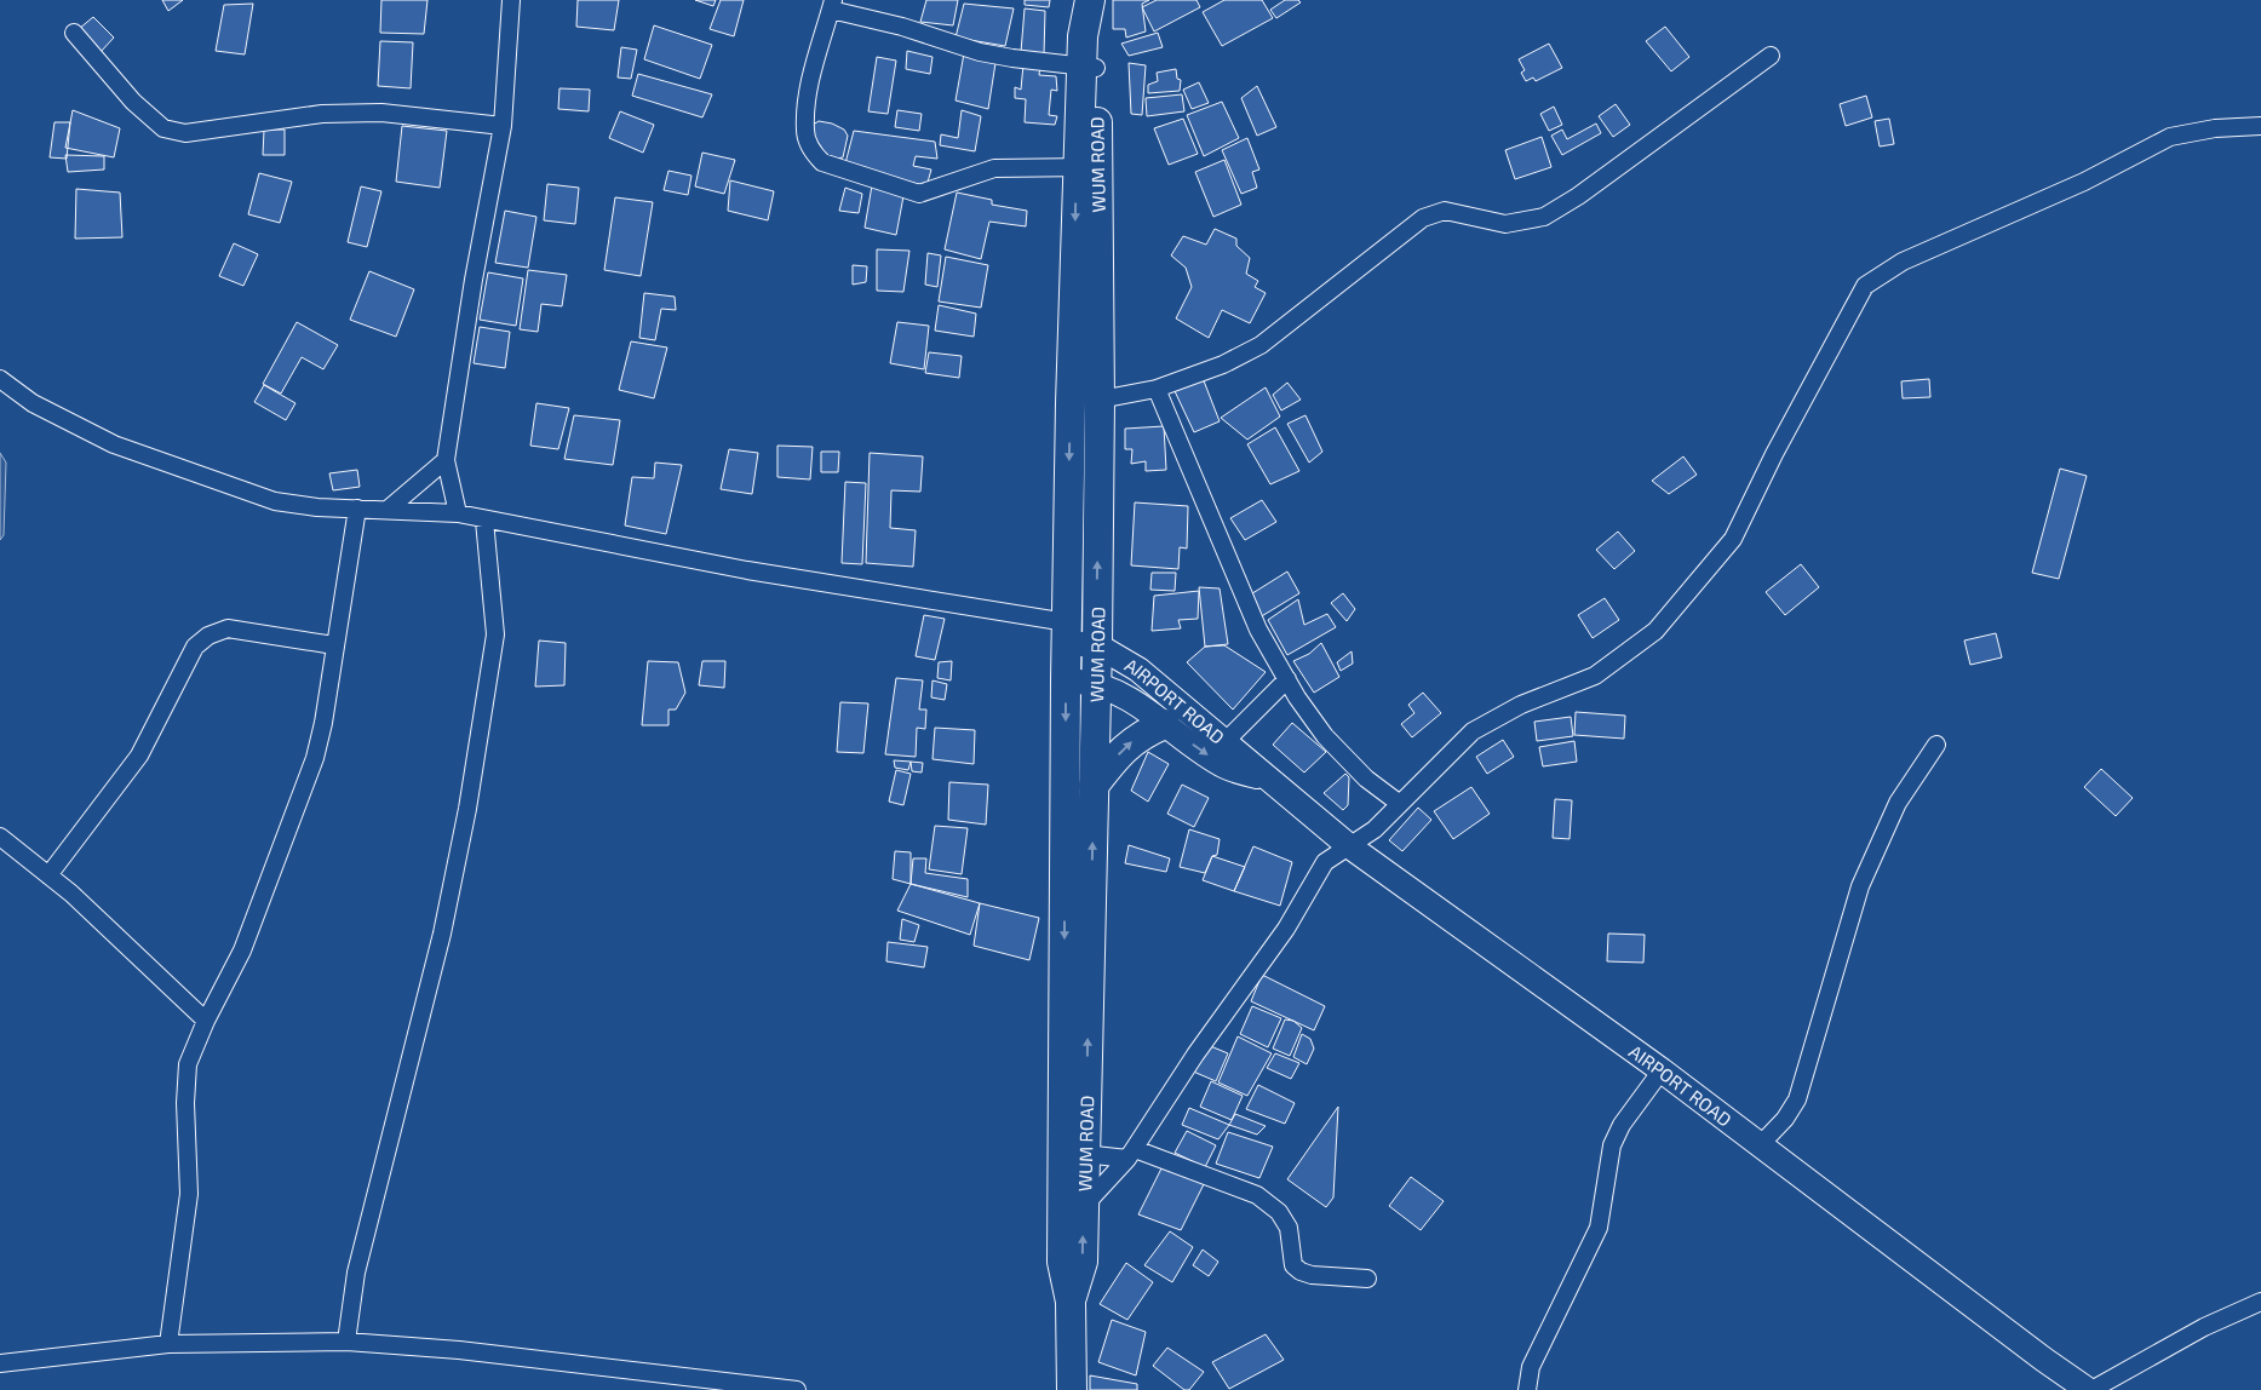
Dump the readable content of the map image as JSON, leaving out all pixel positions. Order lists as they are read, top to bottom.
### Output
{
  "streets": {
    "highway": ["WUM ROAD"],
    "main road": ["AIRPORT ROAD"]
  },
  "crossings": [
    ["WUM ROAD", "AIRPORT ROAD"]
  ]
}
